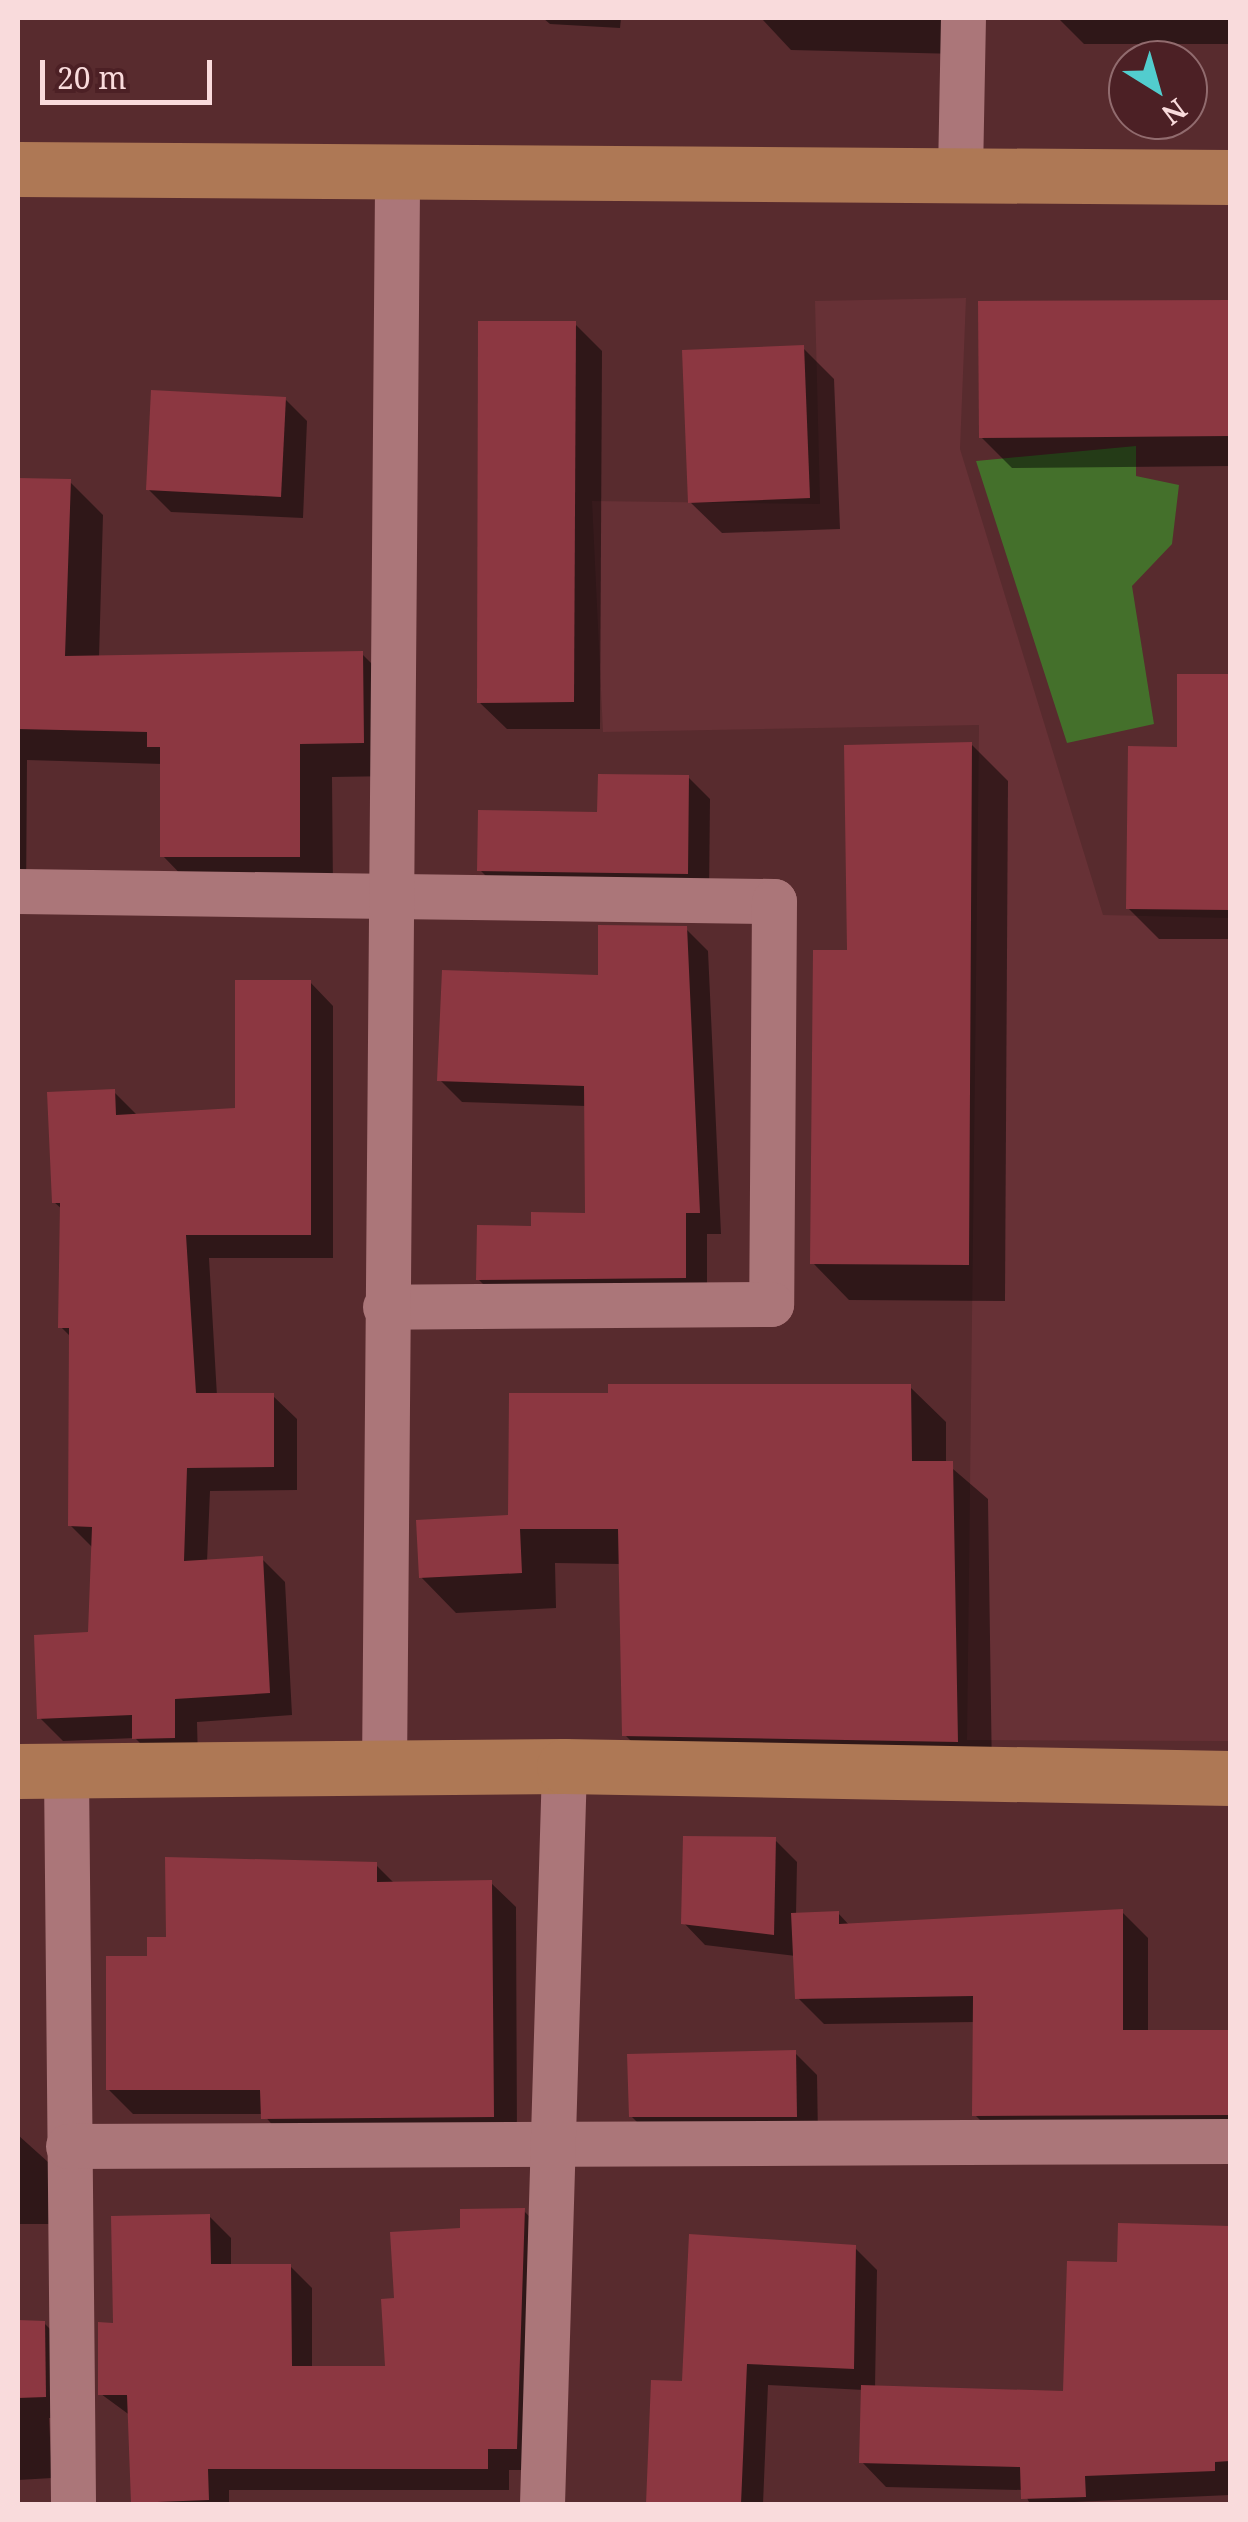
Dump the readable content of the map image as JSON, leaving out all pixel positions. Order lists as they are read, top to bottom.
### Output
{
  "scale_bar": "20 m",
  "north": "bottom right"
}
